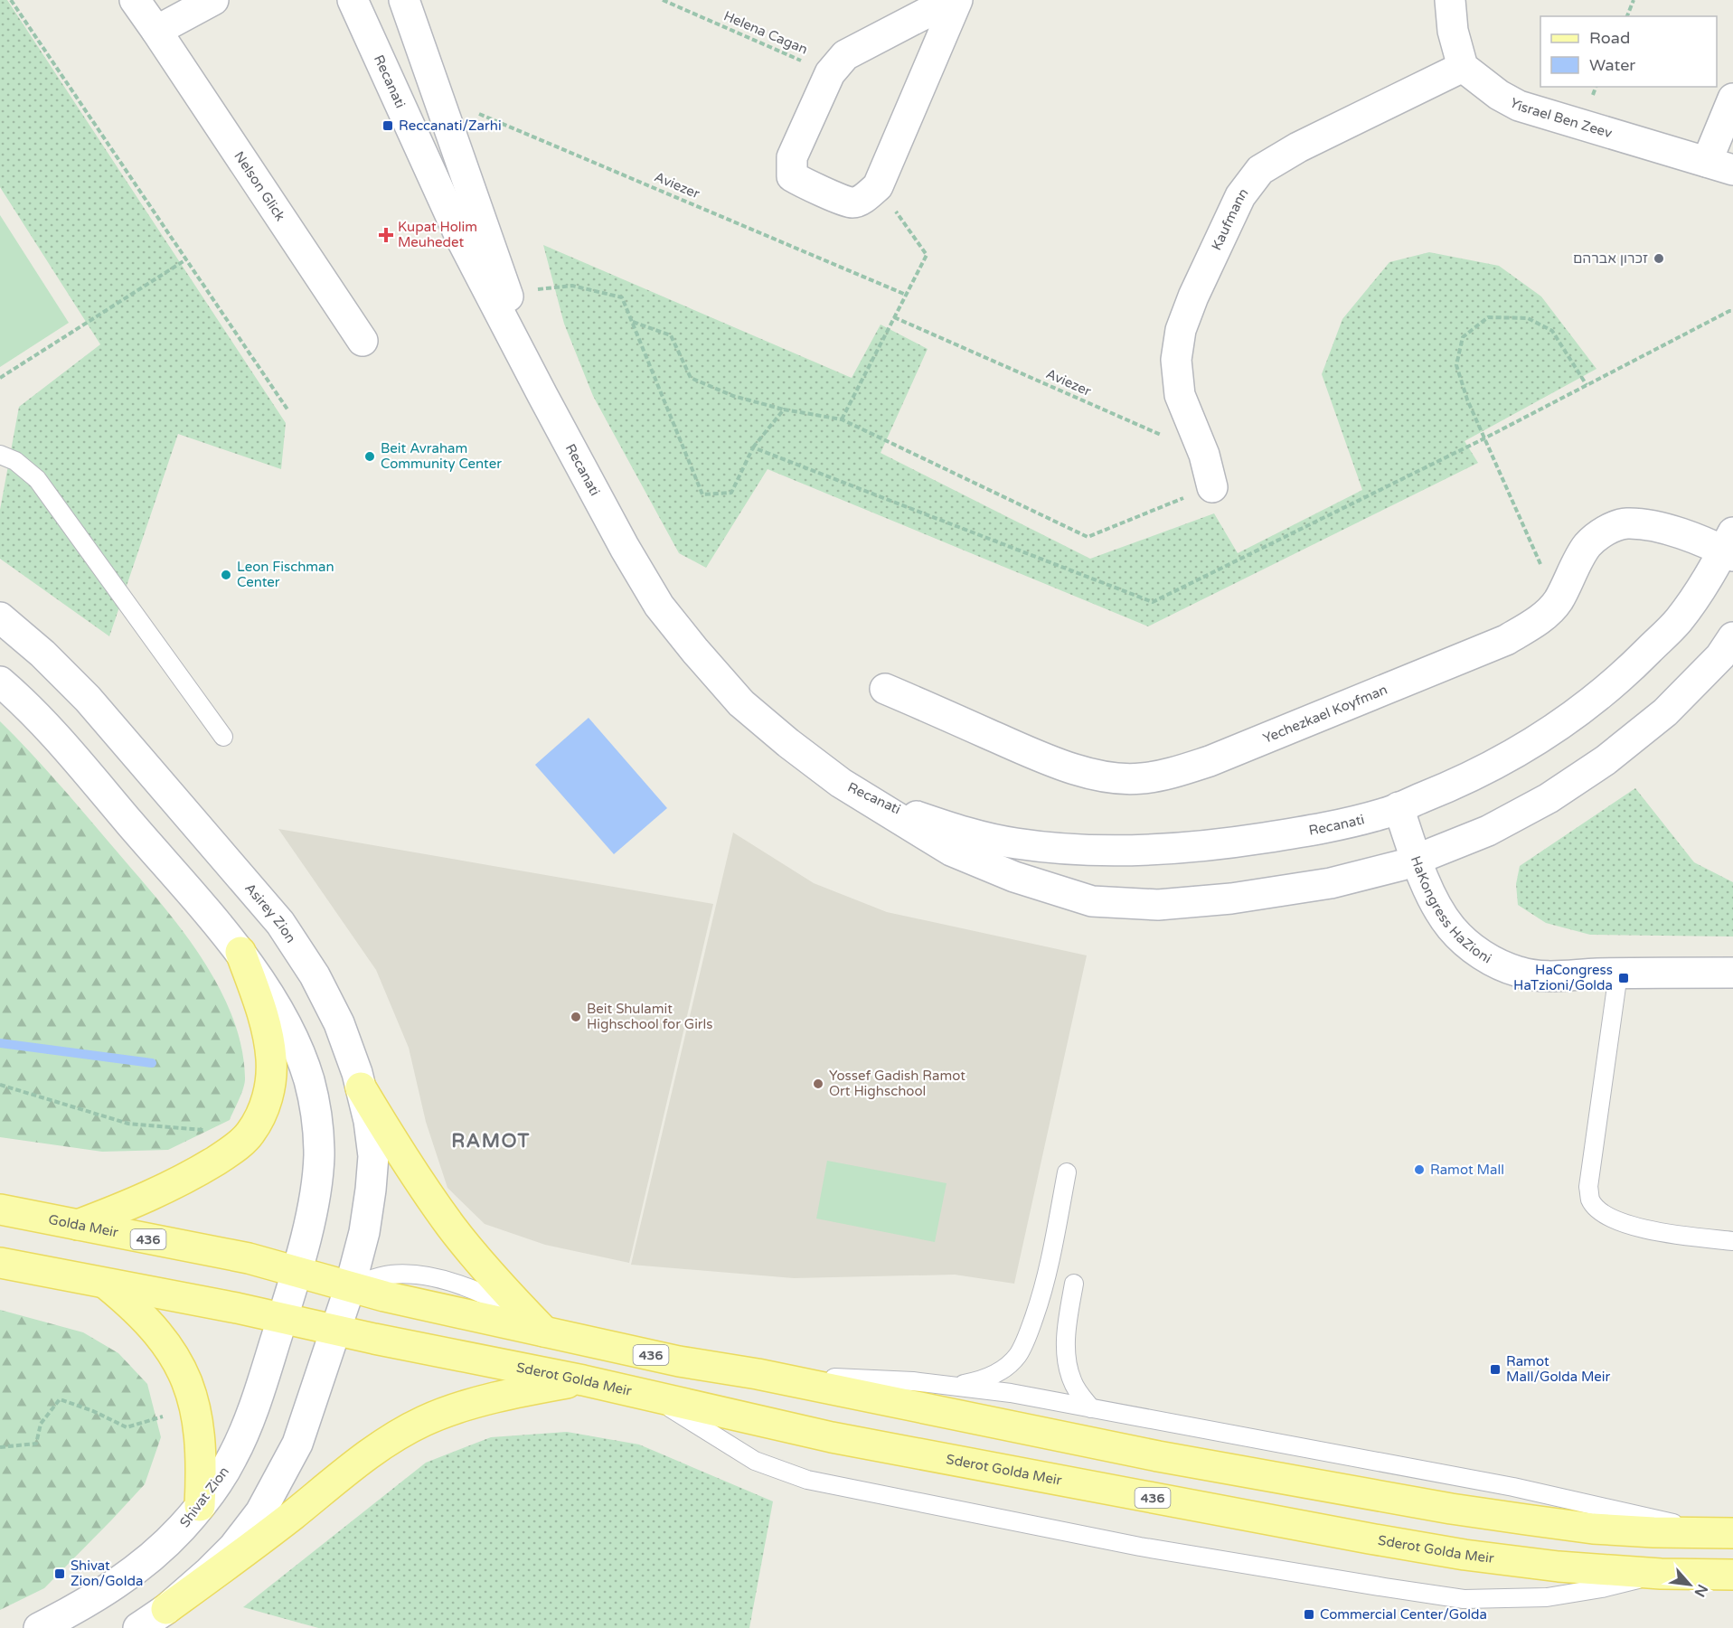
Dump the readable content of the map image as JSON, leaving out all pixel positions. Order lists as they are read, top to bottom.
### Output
{
  "streets": {
    "main road": ["Golda Meir", "436", "Sderot Golda Meir"],
    "street": [
      "Recanati",
      "Yisrael Ben Zeev",
      "Nelson Glick",
      "Kaufmann",
      "Yechezkael Koyfman",
      "HaKongress HaZioni",
      "Asirey Zion",
      "Shivat Zion"
    ],
    "path": ["Helena Cagan", "Aviezer"]
  },
  "crossings": [
    ["Recanati", "Aviezer"],
    ["Recanati", "Yechezkael Koyfman"],
    ["Recanati", "HaKongress HaZioni"],
    ["Yisrael Ben Zeev", "Kaufmann"],
    ["Aviezer", "Kaufmann"],
    ["Asirey Zion", "436"],
    ["Golda Meir", "436"],
    ["Golda Meir", "Shivat Zion"],
    ["436", "Sderot Golda Meir"],
    ["436", "Shivat Zion"],
    ["Sderot Golda Meir", "Shivat Zion"]
  ],
  "districts": ["RAMOT"],
  "places": {
    "transit": [
      "Reccanati/Zarhi",
      "HaCongress HaTzioni/Golda",
      "Ramot Mall/Golda Meir",
      "Shivat Zion/Golda",
      "Commercial Center/Golda"
    ],
    "health": ["Kupat Holim Meuhedet"],
    "other": [
      "זכרון אברהם",
      "Beit Avraham Community Center",
      "Leon Fischman Center",
      "Beit Shulamit Highschool for Girls",
      "Yossef Gadish Ramot Ort Highschool",
      "Ramot Mall"
    ]
  },
  "legend": ["Road", "Water"],
  "north": "bottom right"
}
